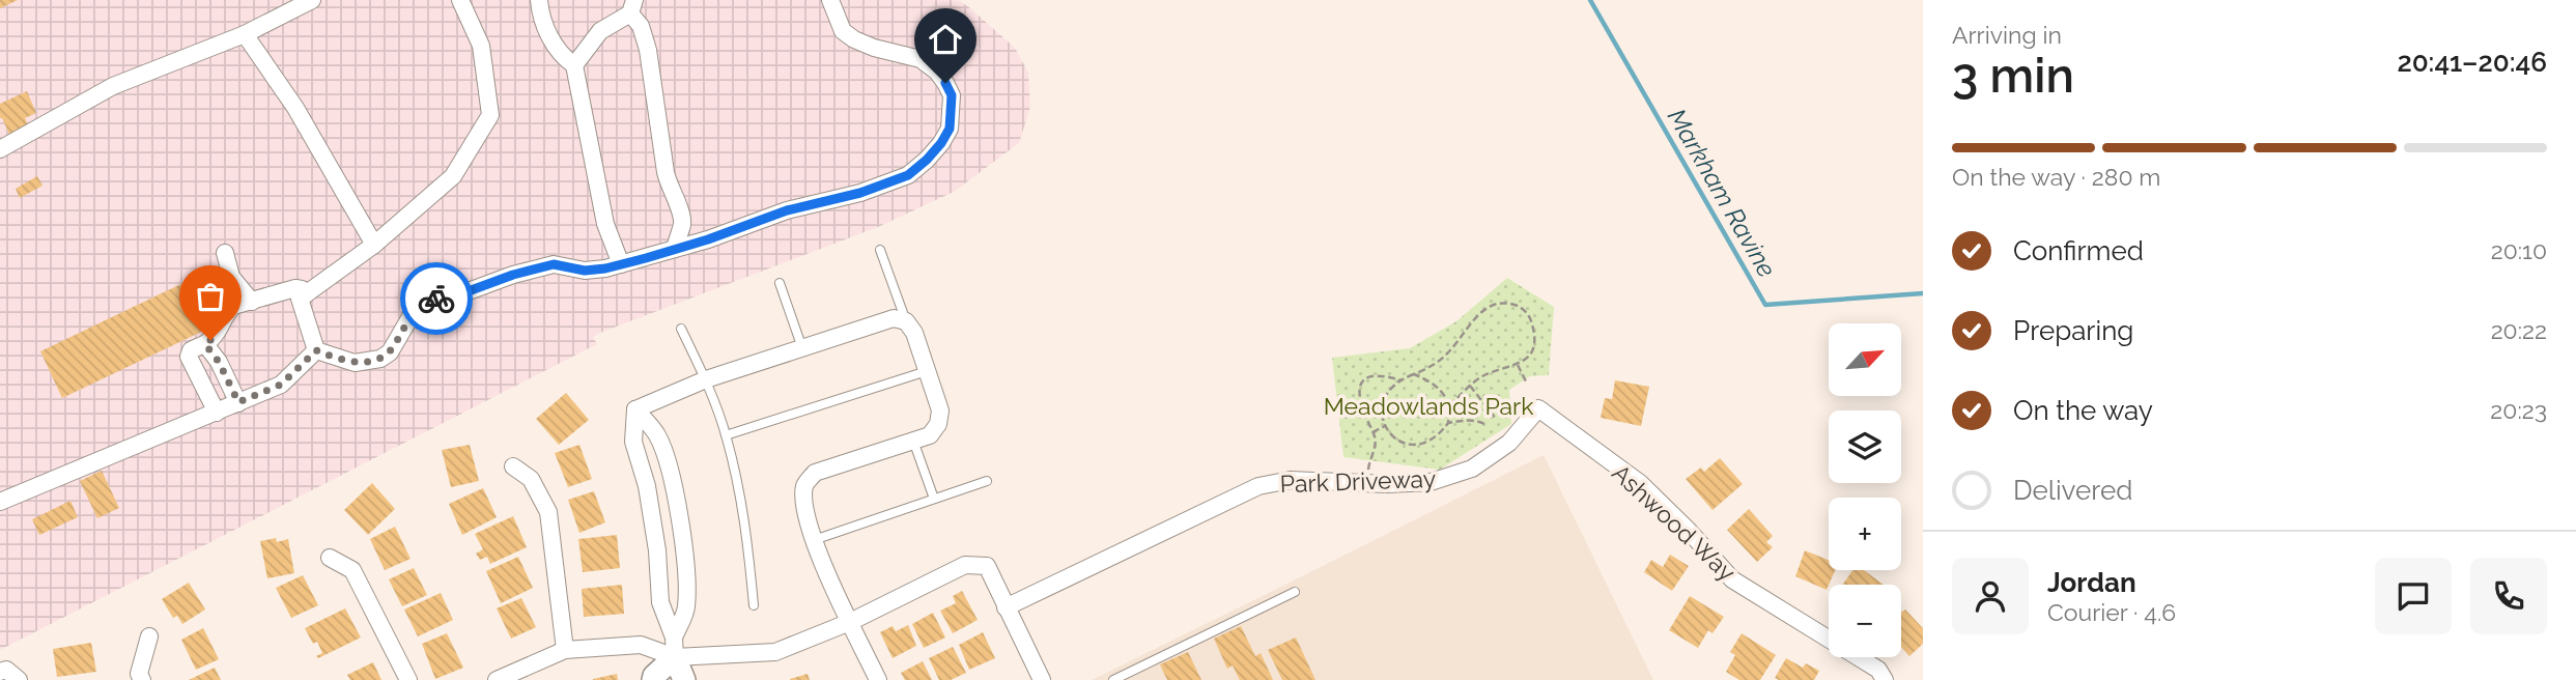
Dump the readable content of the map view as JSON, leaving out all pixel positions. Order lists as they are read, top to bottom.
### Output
{
  "streets": {
    "street": ["Park Driveway", "Ashwood Way"]
  },
  "crossings": [
    ["Park Driveway", "Ashwood Way"]
  ],
  "water": ["Markham Ravine"],
  "parks": ["Meadowlands Park"],
  "north": "top right",
  "page": {
    "heading": ["3 min", "Arriving in", "20:41–20:46"],
    "panel": ["Jordan", "Courier · 4.6"],
    "bar": "On the way · 280 m",
    "list": [
      ["Confirmed", "20:10"],
      ["Preparing", "20:22"],
      ["On the way", "20:23"],
      "Delivered"
    ],
    "map_buttons": ["+", "−"]
  }
}
